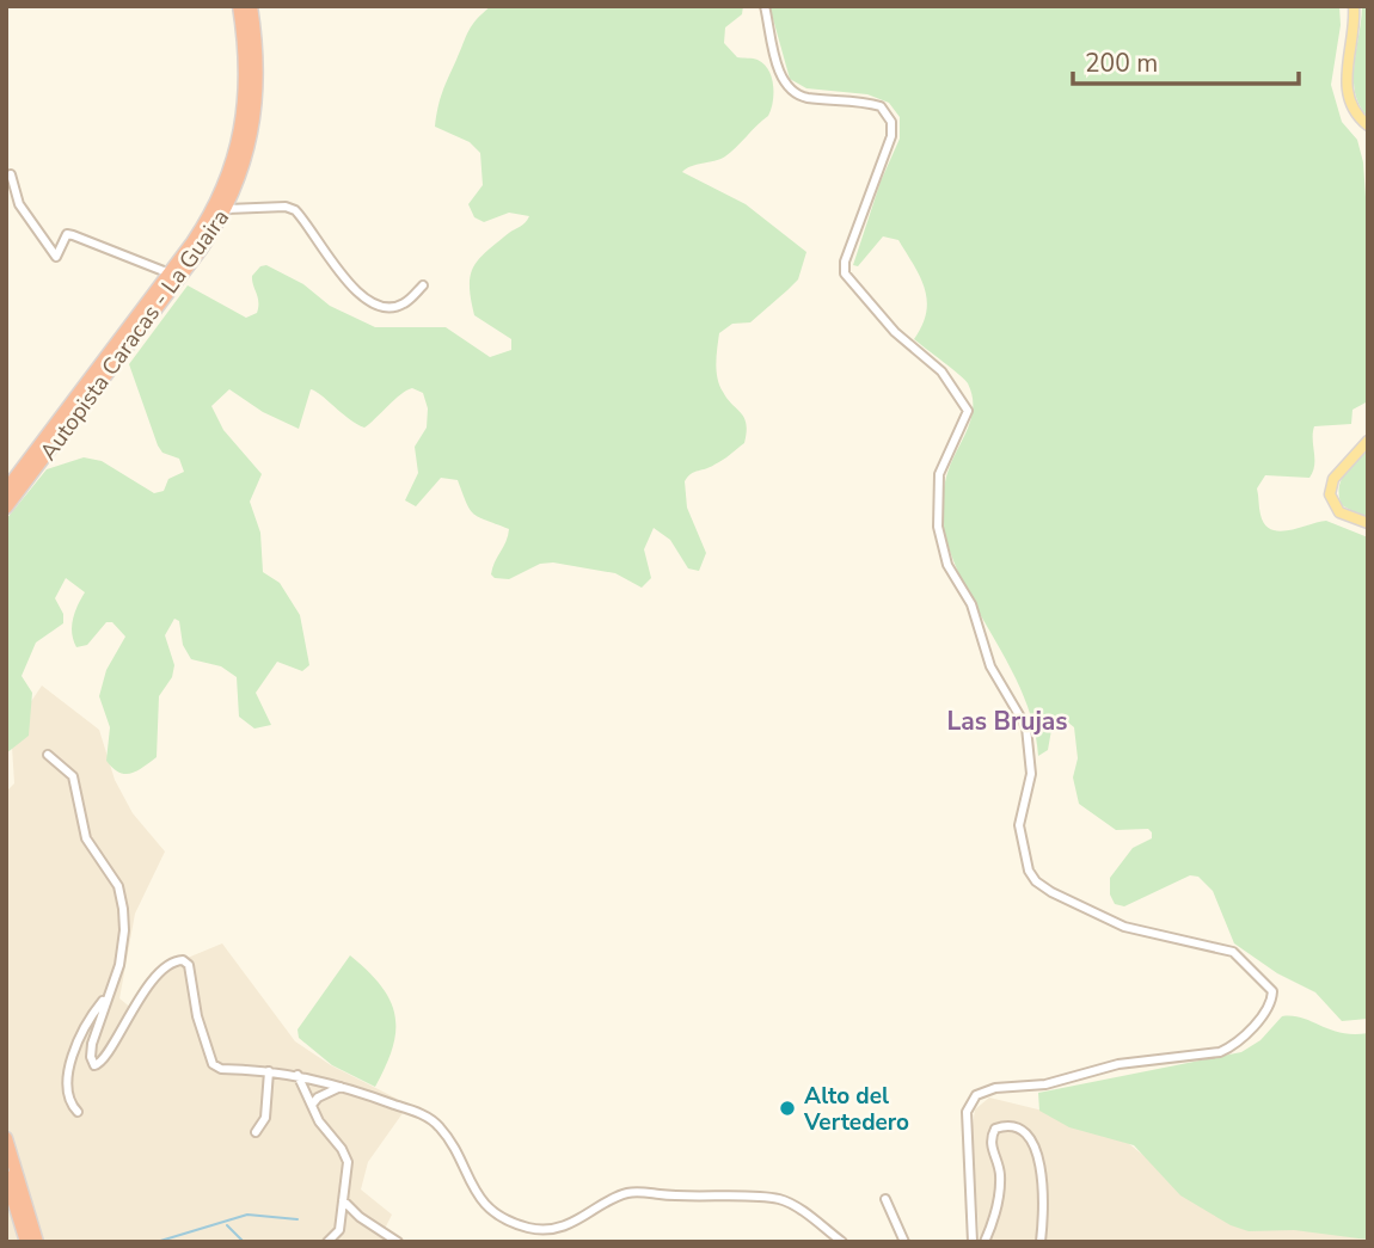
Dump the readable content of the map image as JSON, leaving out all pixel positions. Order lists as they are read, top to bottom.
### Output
{
  "streets": {
    "highway": ["Autopista Caracas - La Guaira"]
  },
  "districts": ["Las Brujas"],
  "places": ["Alto del Vertedero"],
  "scale_bar": "200 m"
}
